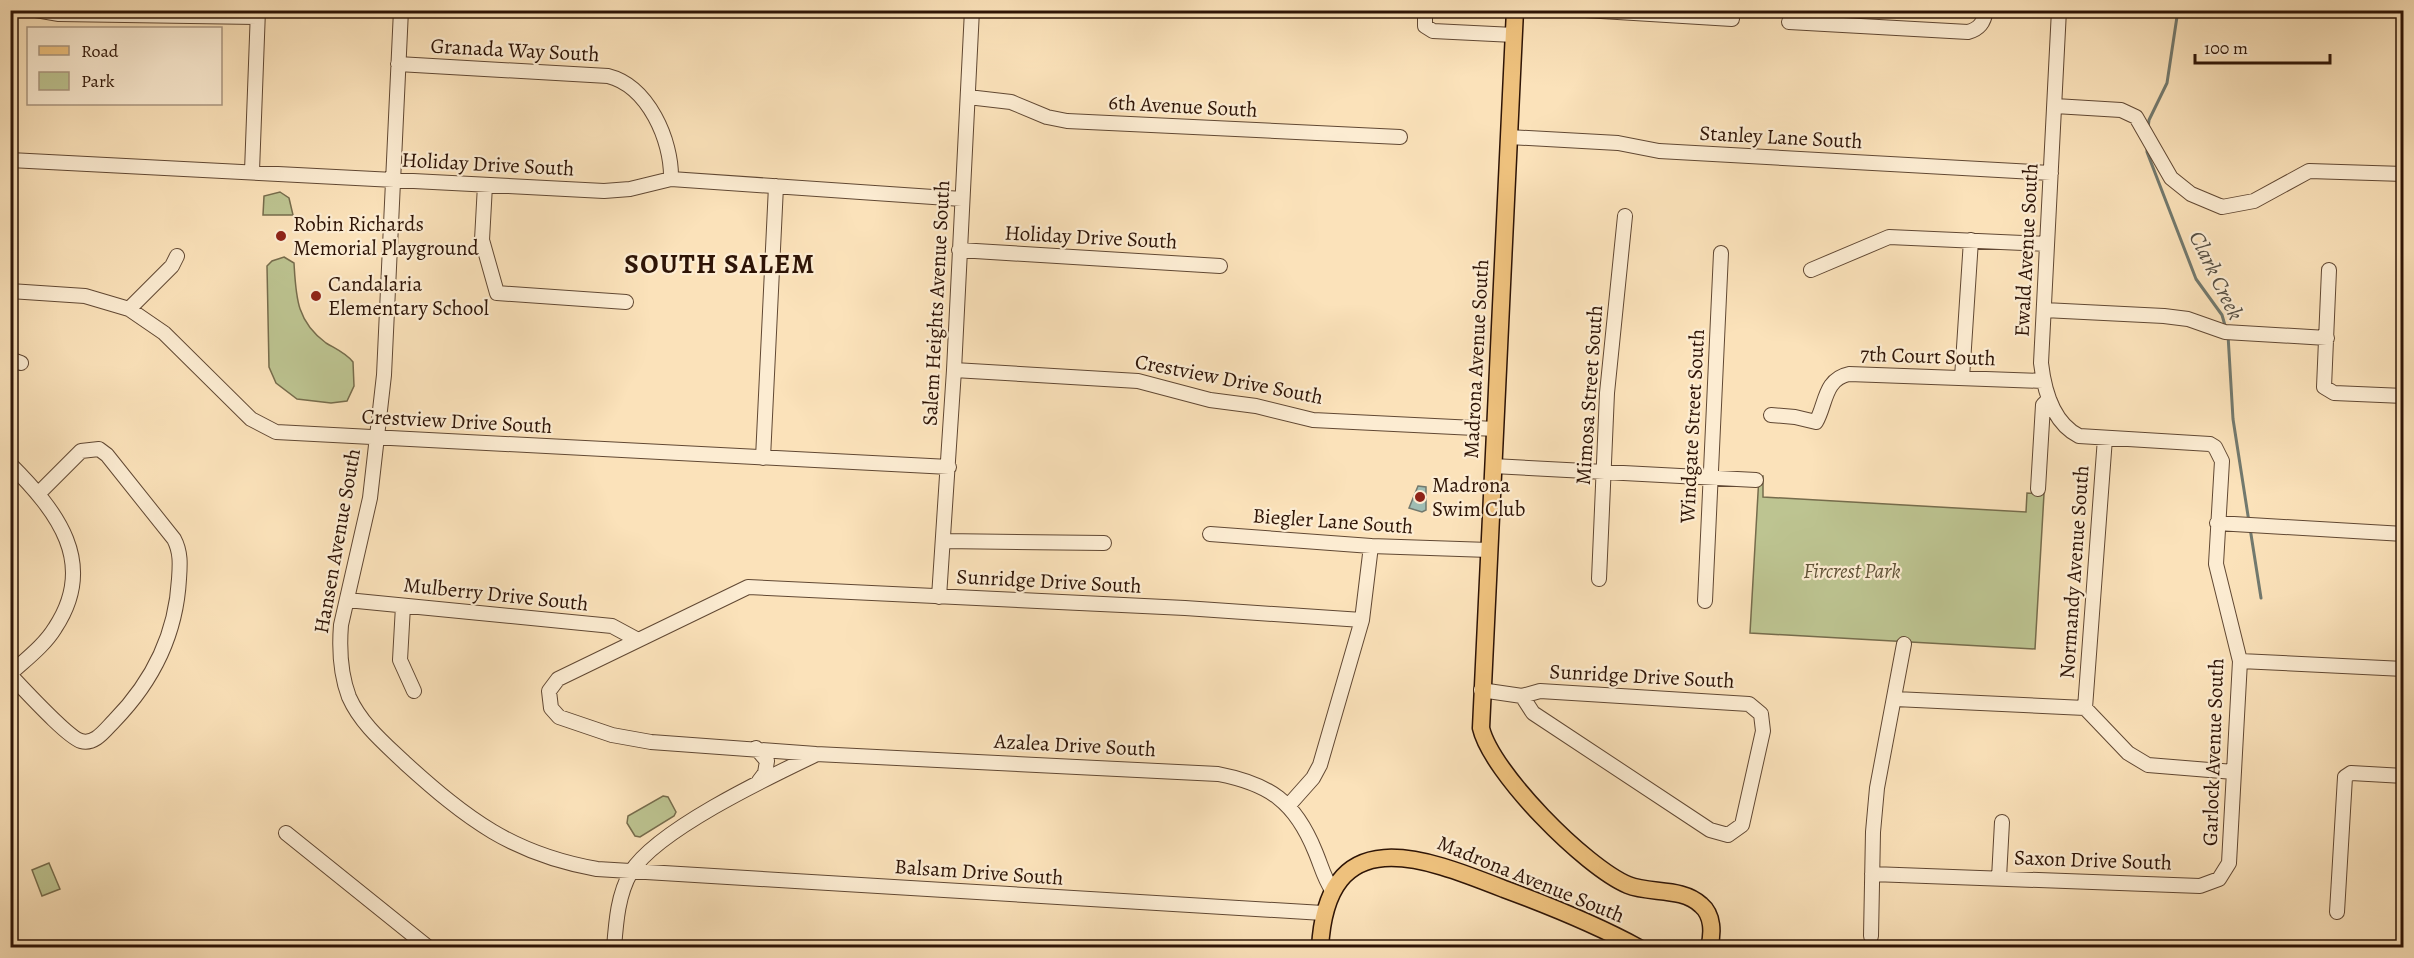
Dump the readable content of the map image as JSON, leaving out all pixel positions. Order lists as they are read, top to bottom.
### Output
{
  "streets": {
    "main road": ["Madrona Avenue South"],
    "street": [
      "Granada Way South",
      "6th Avenue South",
      "Stanley Lane South",
      "Holiday Drive South",
      "Ewald Avenue South",
      "Salem Heights Avenue South",
      "7th Court South",
      "Crestview Drive South",
      "Mimosa Street South",
      "Windgate Street South",
      "Biegler Lane South",
      "Hansen Avenue South",
      "Normandy Avenue South",
      "Sunridge Drive South",
      "Mulberry Drive South",
      "Azalea Drive South",
      "Garlock Avenue South",
      "Saxon Drive South",
      "Balsam Drive South"
    ]
  },
  "crossings": [
    ["Granada Way South", "Holiday Drive South"],
    ["Granada Way South", "Hansen Avenue South"],
    ["6th Avenue South", "Salem Heights Avenue South"],
    ["Stanley Lane South", "Ewald Avenue South"],
    ["Stanley Lane South", "Madrona Avenue South"],
    ["Holiday Drive South", "Salem Heights Avenue South"],
    ["Holiday Drive South", "Hansen Avenue South"],
    ["Ewald Avenue South", "7th Court South"],
    ["Salem Heights Avenue South", "Crestview Drive South"],
    ["Salem Heights Avenue South", "Sunridge Drive South"],
    ["Madrona Avenue South", "Crestview Drive South"],
    ["Madrona Avenue South", "Biegler Lane South"],
    ["Madrona Avenue South", "Sunridge Drive South"],
    ["Madrona Avenue South", "Azalea Drive South"],
    ["Madrona Avenue South", "Balsam Drive South"],
    ["Crestview Drive South", "Hansen Avenue South"],
    ["Hansen Avenue South", "Mulberry Drive South"],
    ["Hansen Avenue South", "Balsam Drive South"],
    ["Normandy Avenue South", "Garlock Avenue South"],
    ["Sunridge Drive South", "Mulberry Drive South"],
    ["Sunridge Drive South", "Azalea Drive South"],
    ["Garlock Avenue South", "Saxon Drive South"]
  ],
  "districts": ["SOUTH SALEM"],
  "water": ["Clark Creek"],
  "parks": ["Fircrest Park"],
  "places": ["Robin Richards Memorial Playground", "Candalaria Elementary School", "Madrona Swim Club"],
  "legend": ["Road", "Park"],
  "scale_bar": "100 m"
}
